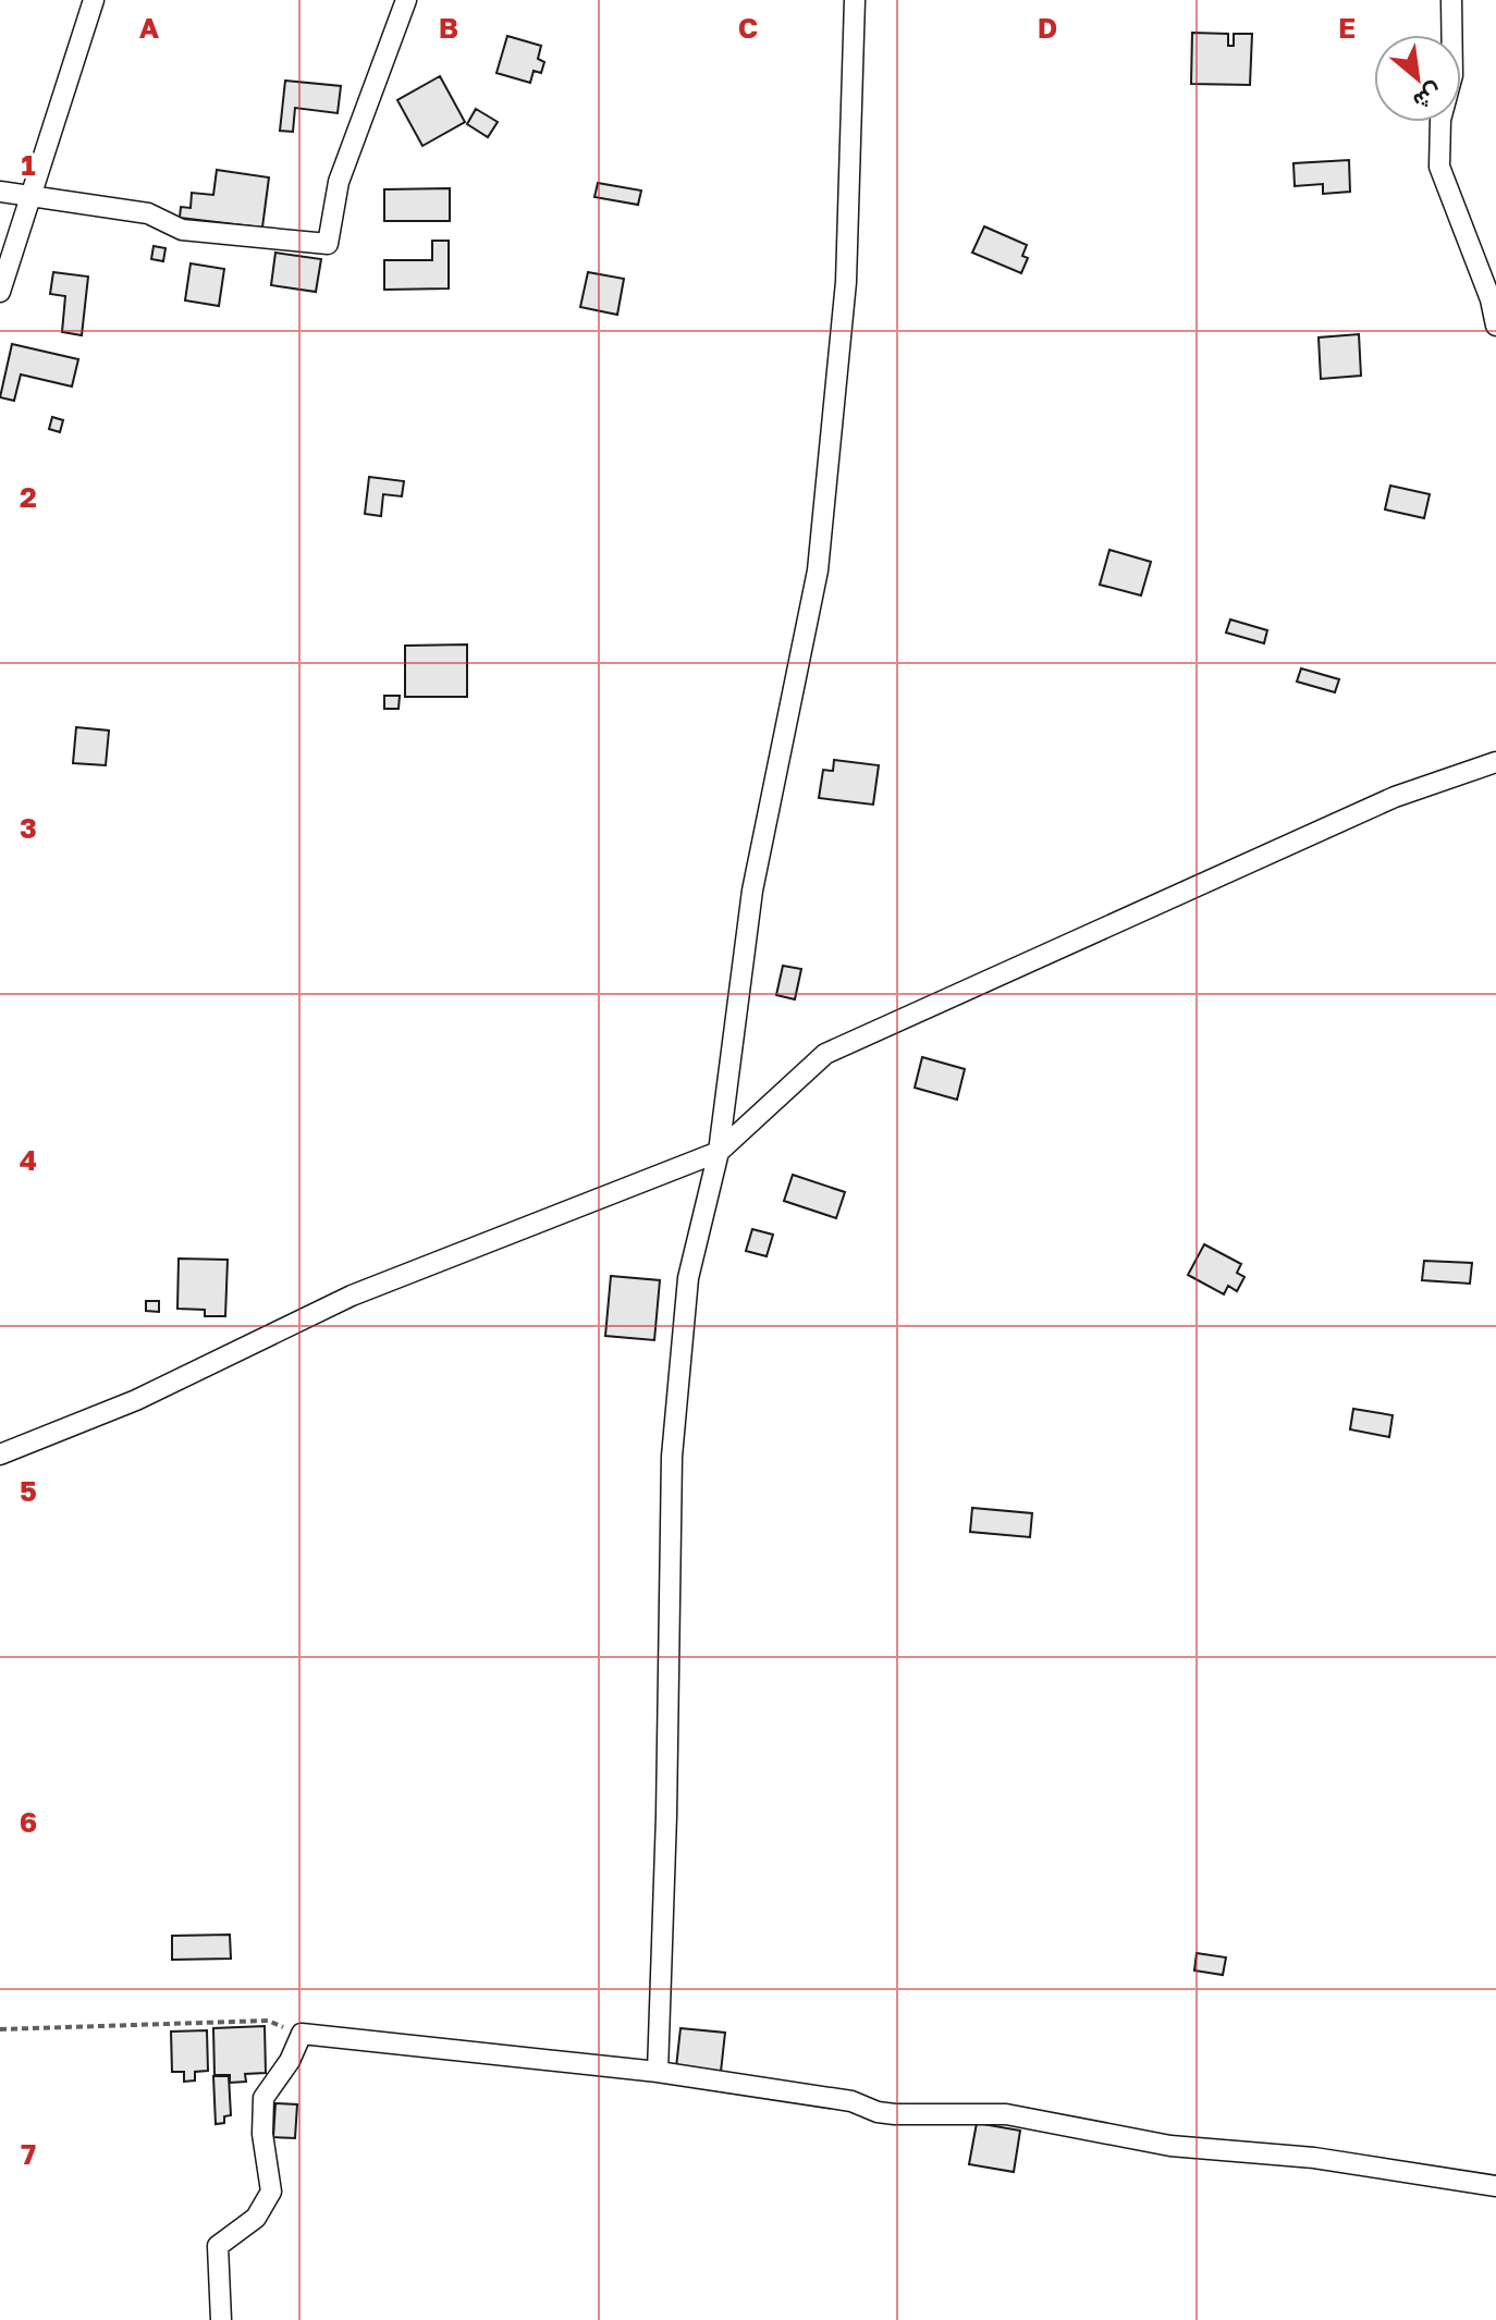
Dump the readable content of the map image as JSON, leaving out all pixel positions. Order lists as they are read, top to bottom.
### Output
{
  "north": "bottom right",
  "grid": {
    "columns": [
      "A",
      "B",
      "C",
      "D",
      "E"
    ],
    "rows": [
      "1",
      "2",
      "3",
      "4",
      "5",
      "6",
      "7"
    ]
  }
}
